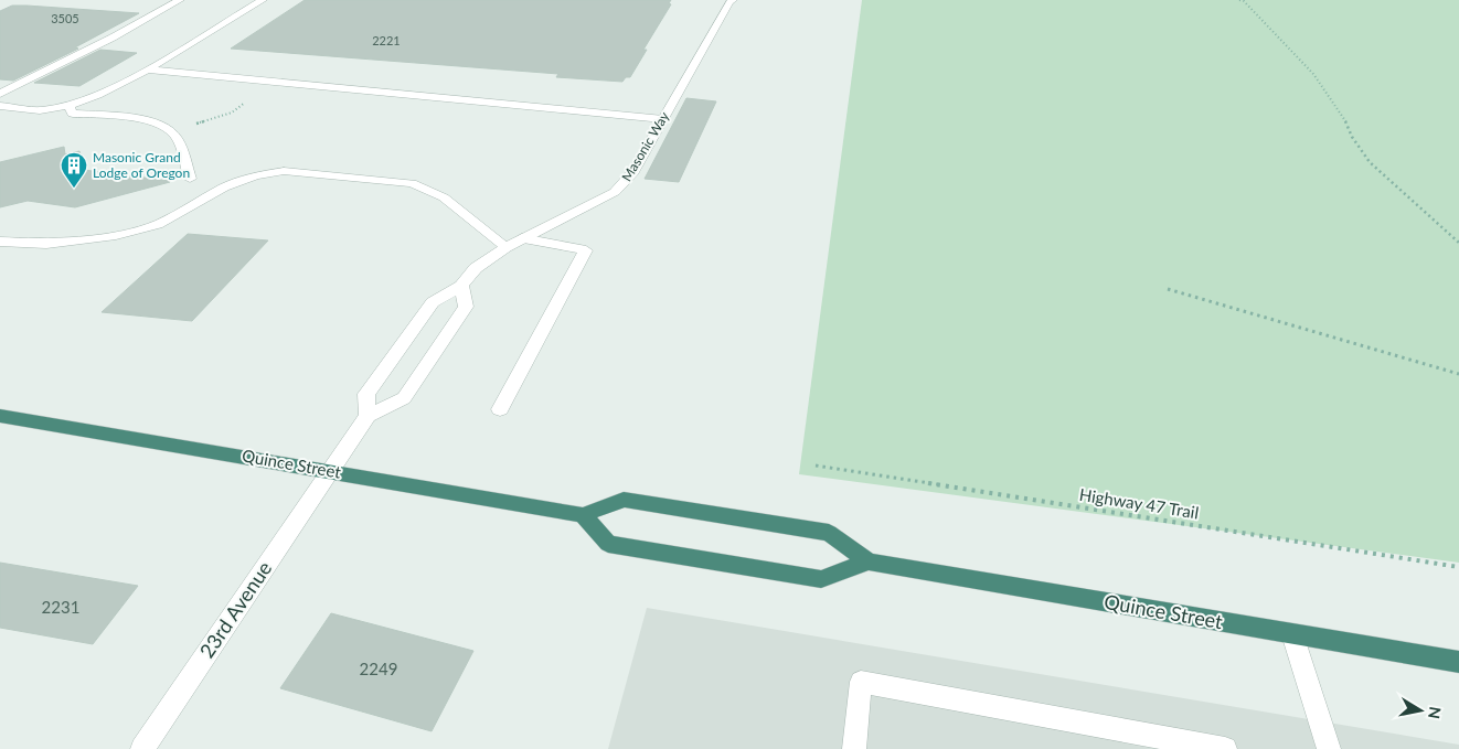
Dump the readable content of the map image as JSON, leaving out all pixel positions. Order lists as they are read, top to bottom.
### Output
{
  "streets": {
    "highway": ["Quince Street"],
    "street": ["Masonic Way", "23rd Avenue"],
    "path": ["Highway 47 Trail"]
  },
  "crossings": [
    ["Quince Street", "23rd Avenue"]
  ],
  "places": {
    "building": ["Masonic Grand Lodge of Oregon"]
  },
  "house_numbers": [
    "3505",
    "2221",
    "2231",
    "2249"
  ],
  "north": "right"
}
